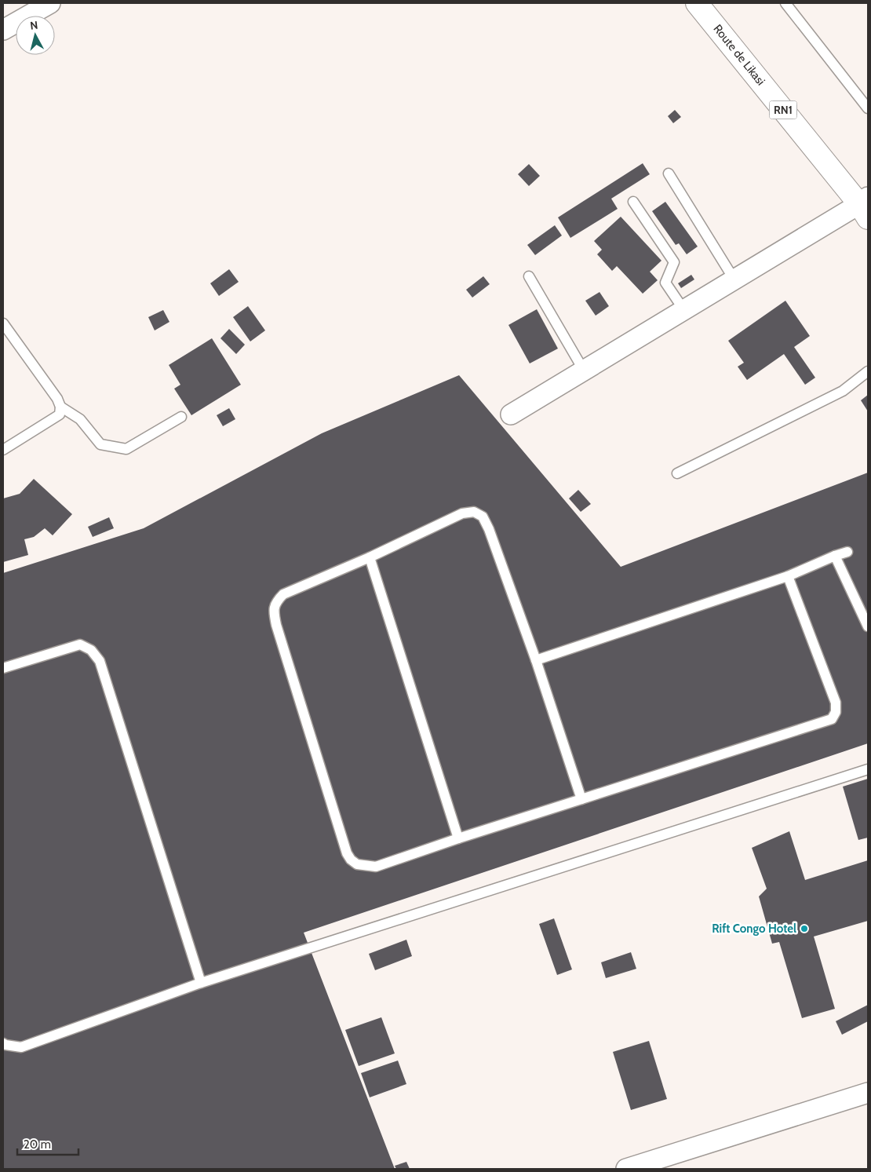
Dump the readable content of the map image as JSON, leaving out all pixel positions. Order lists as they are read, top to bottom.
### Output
{
  "streets": {
    "highway": ["Route de Likasi", "RN1"]
  },
  "places": ["Rift Congo Hotel"],
  "scale_bar": "20 m",
  "north": "top"
}
